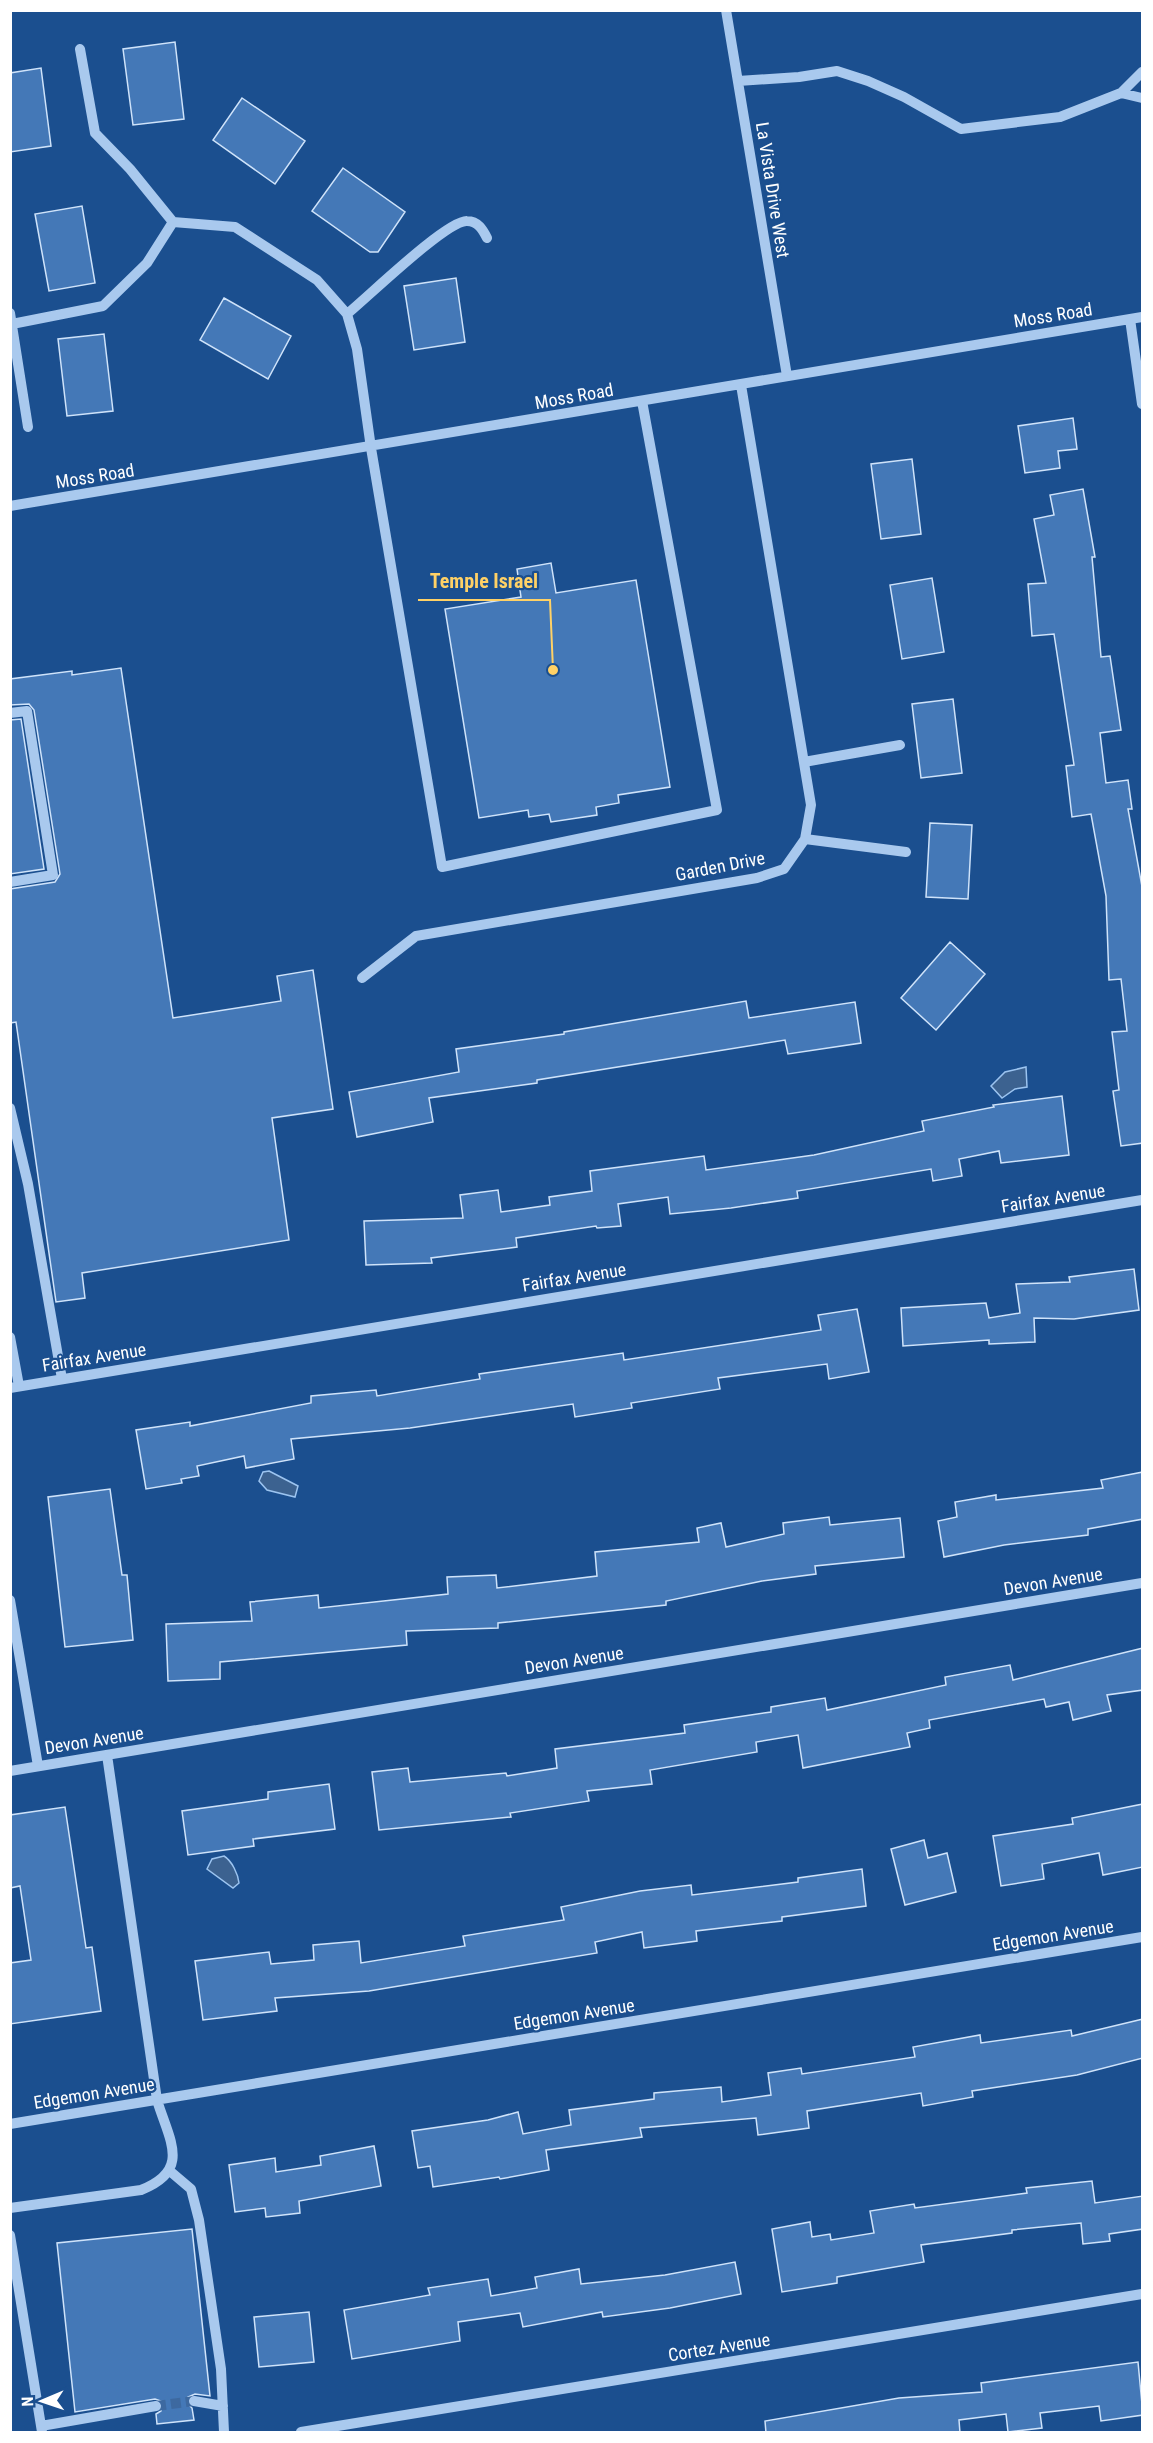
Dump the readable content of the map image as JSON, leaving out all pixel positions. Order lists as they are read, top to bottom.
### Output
{
  "streets": {
    "street": [
      "La Vista Drive West",
      "Moss Road",
      "Garden Drive",
      "Fairfax Avenue",
      "Devon Avenue",
      "Edgemon Avenue",
      "Cortez Avenue"
    ]
  },
  "crossings": [
    ["La Vista Drive West", "Moss Road"],
    ["Moss Road", "Garden Drive"]
  ],
  "places": ["Temple Israel"],
  "north": "left"
}
